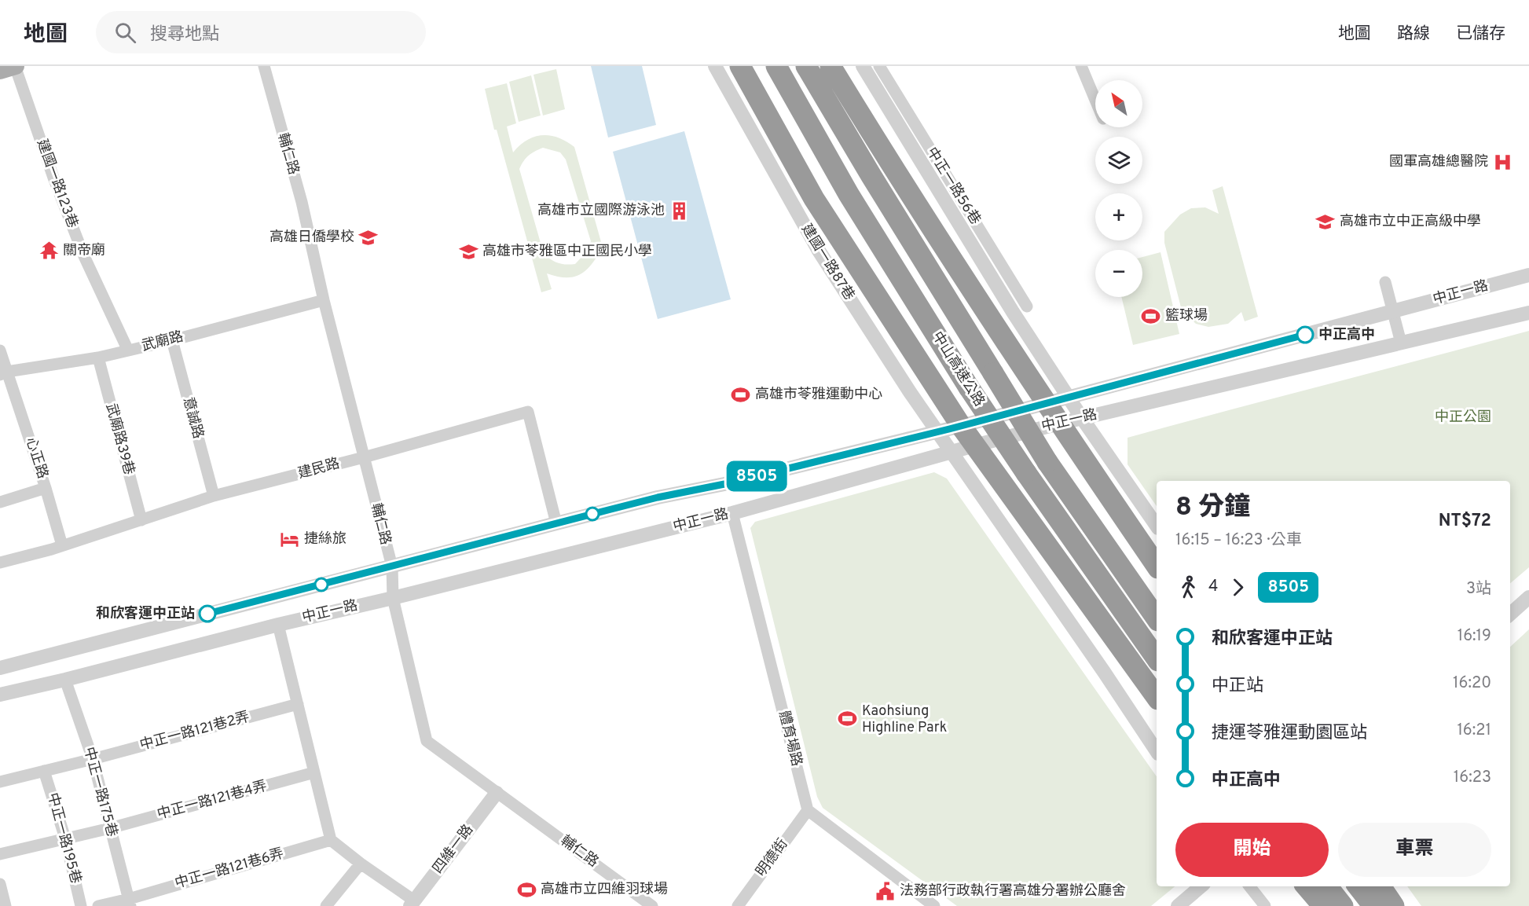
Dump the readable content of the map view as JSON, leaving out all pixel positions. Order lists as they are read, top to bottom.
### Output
{
  "streets": {
    "highway": ["中山高速公路"],
    "street": [
      "輔仁路",
      "建國一路123巷",
      "中正一路56巷",
      "建國一路87巷",
      "中正一路",
      "武廟路",
      "意誠路",
      "武廟路39巷",
      "心正路",
      "建民路",
      "中正一路121巷2弄",
      "體育場路",
      "中正一路175巷",
      "中正一路121巷4弄",
      "中正一路195巷",
      "四維一路",
      "明德街",
      "中正一路121巷6弄"
    ]
  },
  "crossings": [
    ["輔仁路", "中正一路"],
    ["輔仁路", "武廟路"],
    ["輔仁路", "建民路"],
    ["輔仁路", "四維一路"],
    ["建國一路123巷", "武廟路"],
    ["建國一路87巷", "中正一路"],
    ["中正一路", "建民路"],
    ["中正一路", "體育場路"],
    ["中正一路", "中正一路175巷"],
    ["武廟路", "意誠路"],
    ["武廟路", "武廟路39巷"],
    ["武廟路", "心正路"],
    ["意誠路", "建民路"],
    ["武廟路39巷", "建民路"],
    ["心正路", "建民路"],
    ["中正一路121巷2弄", "中正一路175巷"],
    ["體育場路", "明德街"],
    ["中正一路175巷", "中正一路121巷4弄"],
    ["中正一路175巷", "中正一路121巷6弄"],
    ["中正一路121巷4弄", "中正一路195巷"]
  ],
  "parks": ["中正公園"],
  "places": {
    "hospital": ["國軍高雄總醫院"],
    "building": ["高雄市立國際游泳池"],
    "school or university": ["高雄市立中正高級中學", "高雄日僑學校", "高雄市苓雅區中正國民小學"],
    "temple": ["關帝廟"],
    "sports": [
      "籃球場",
      "高雄市苓雅運動中心",
      "Kaohsiung Highline Park",
      "高雄市立四維羽球場"
    ],
    "other": ["中正高中", "和欣客運中正站"],
    "hotel": ["捷絲旅"],
    "public building": ["法務部行政執行署高雄分署辦公廳舍"]
  },
  "lines": ["bus line 8505"],
  "north": "top left",
  "page": {
    "header": "地圖",
    "search": "搜尋地點",
    "nav": ["地圖", "路線", "已儲存"],
    "on_map": "8505",
    "map_buttons": ["+", "−"],
    "heading": ["8 分鐘", "16:15 – 16:23 · 公車", "NT$72"],
    "legs": ["4", "8505", "3站"],
    "list": [
      {
        "name": "和欣客運中正站",
        "value": "16:19"
      },
      {
        "name": "中正站",
        "value": "16:20"
      },
      {
        "name": "捷運苓雅運動園區站",
        "value": "16:21"
      },
      {
        "name": "中正高中",
        "value": "16:23"
      }
    ],
    "buttons": ["開始", "車票"]
  }
}
